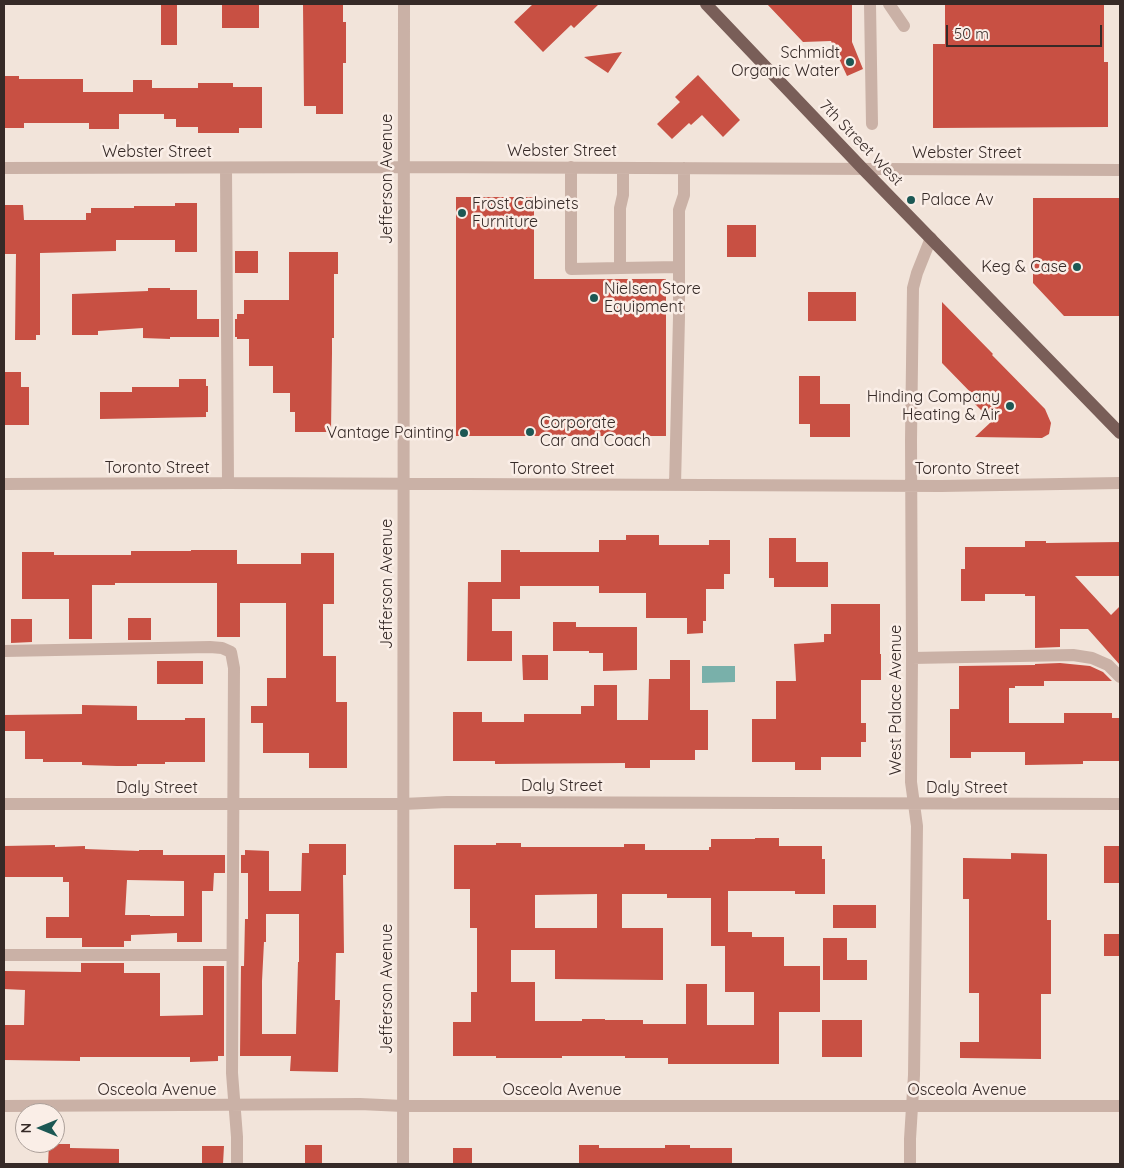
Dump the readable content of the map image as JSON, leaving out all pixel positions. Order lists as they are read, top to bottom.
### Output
{
  "streets": {
    "main road": ["7th Street West"],
    "street": [
      "Webster Street",
      "Jefferson Avenue",
      "Toronto Street",
      "West Palace Avenue",
      "Daly Street",
      "Osceola Avenue"
    ]
  },
  "crossings": [
    ["7th Street West", "Webster Street"],
    ["7th Street West", "West Palace Avenue"],
    ["Webster Street", "Jefferson Avenue"],
    ["Jefferson Avenue", "Toronto Street"],
    ["Jefferson Avenue", "Daly Street"],
    ["Jefferson Avenue", "Osceola Avenue"],
    ["Toronto Street", "West Palace Avenue"],
    ["West Palace Avenue", "Daly Street"],
    ["West Palace Avenue", "Osceola Avenue"]
  ],
  "places": [
    "Schmidt Organic Water",
    "Palace Av",
    "Frost Cabinets Furniture",
    "Keg & Case",
    "Nielsen Store Equipment",
    "Hinding Company Heating & Air",
    "Corporate Car and Coach",
    "Vantage Painting"
  ],
  "scale_bar": "50 m",
  "north": "left"
}
